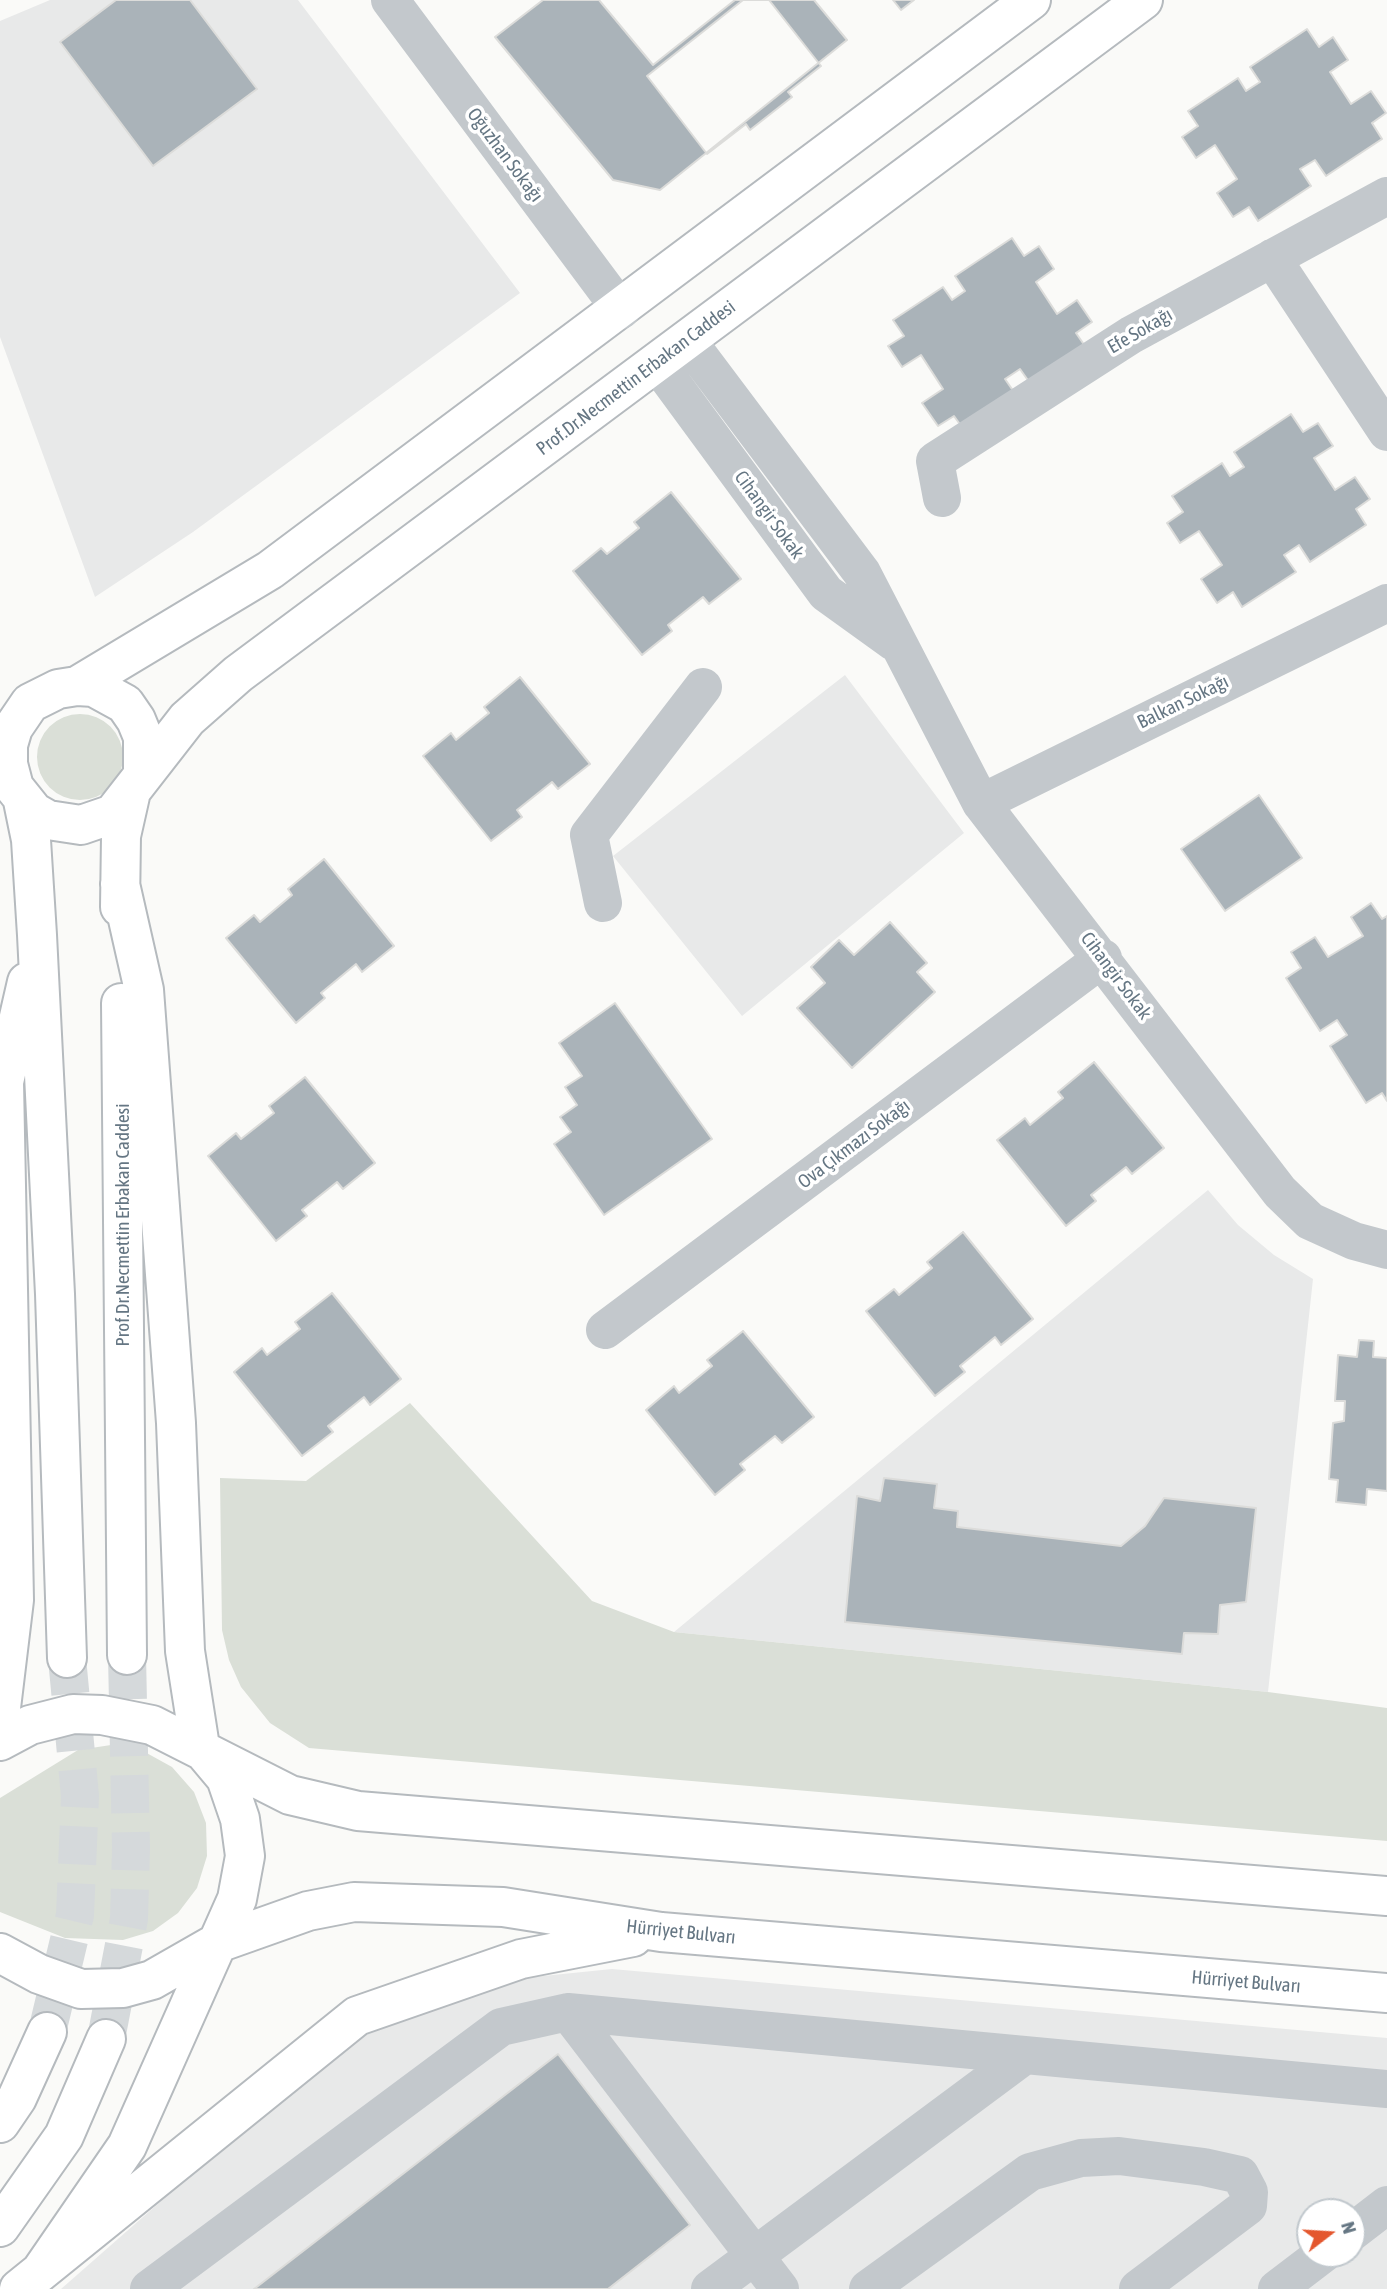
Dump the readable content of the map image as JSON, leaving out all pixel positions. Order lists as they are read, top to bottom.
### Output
{
  "streets": {
    "main road": ["Prof.Dr.Necmettin Erbakan Caddesi", "Hürriyet Bulvarı"],
    "street": [
      "Oğuzhan Sokağı",
      "Efe Sokağı",
      "Cihangir Sokak",
      "Balkan Sokağı",
      "Ova Çıkmazı Sokağı"
    ]
  },
  "crossings": [
    ["Prof.Dr.Necmettin Erbakan Caddesi", "Cihangir Sokak"],
    ["Cihangir Sokak", "Balkan Sokağı"],
    ["Cihangir Sokak", "Ova Çıkmazı Sokağı"]
  ],
  "north": "right"
}
